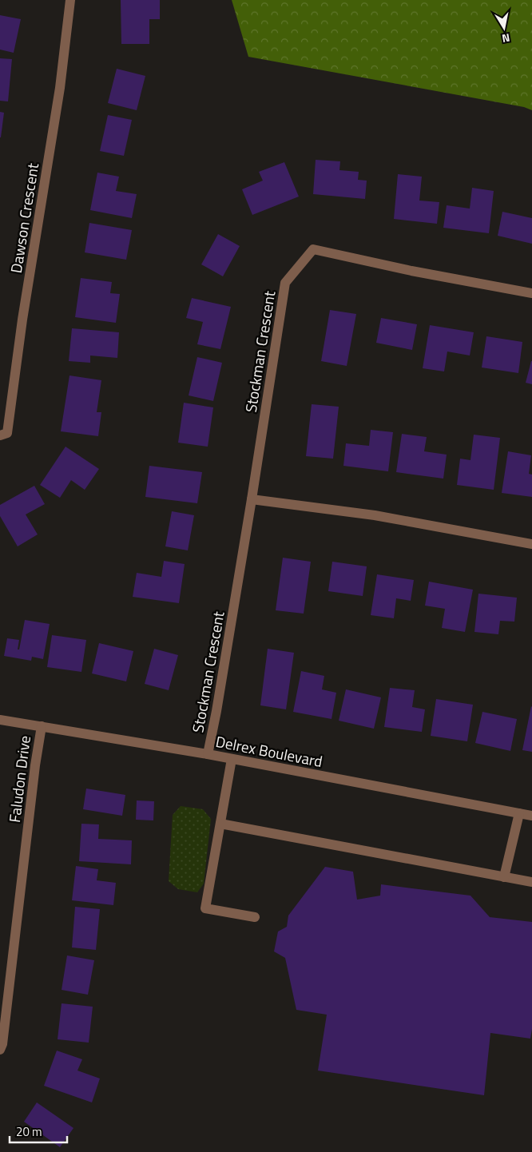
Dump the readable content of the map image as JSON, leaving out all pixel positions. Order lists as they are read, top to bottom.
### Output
{
  "streets": {
    "street": [
      "Dawson Crescent",
      "Stockman Crescent",
      "Delrex Boulevard",
      "Faludon Drive"
    ]
  },
  "crossings": [
    ["Stockman Crescent", "Delrex Boulevard"],
    ["Delrex Boulevard", "Faludon Drive"]
  ],
  "scale_bar": "20 m",
  "north": "bottom"
}
